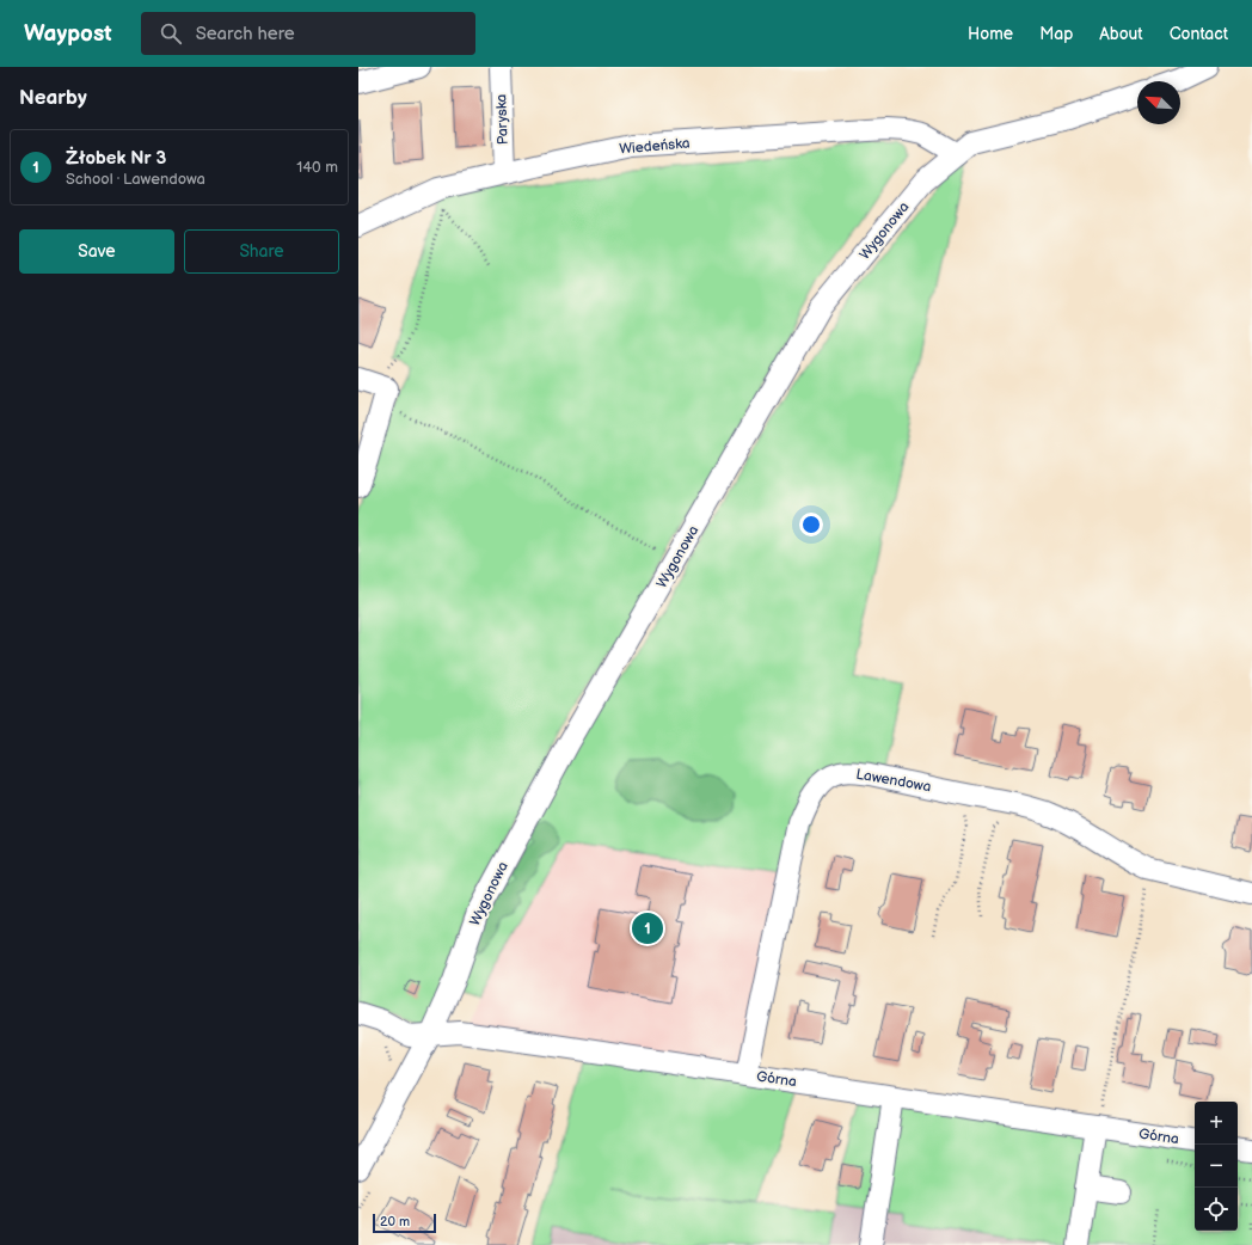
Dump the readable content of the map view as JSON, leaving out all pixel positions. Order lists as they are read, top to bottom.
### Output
{
  "streets": {
    "street": [
      "Paryska",
      "Wiedeńska",
      "Wygonowa",
      "Lawendowa",
      "Górna"
    ]
  },
  "crossings": [
    ["Paryska", "Wiedeńska"],
    ["Wiedeńska", "Wygonowa"],
    ["Wygonowa", "Górna"],
    ["Lawendowa", "Górna"]
  ],
  "scale_bar": "20 m",
  "north": "top left",
  "page": {
    "header": "Waypost",
    "search": "Search here",
    "nav": [
      "Home",
      "Map",
      "About",
      "Contact"
    ],
    "heading": "Nearby",
    "list": [
      {
        "mark": "1",
        "name": "Żłobek Nr 3",
        "note": "School · Lawendowa",
        "value": "140 m"
      }
    ],
    "buttons": ["Save", "Share"],
    "pins": "1",
    "map_buttons": ["+", "−"],
    "scale": "20 m"
  }
}
